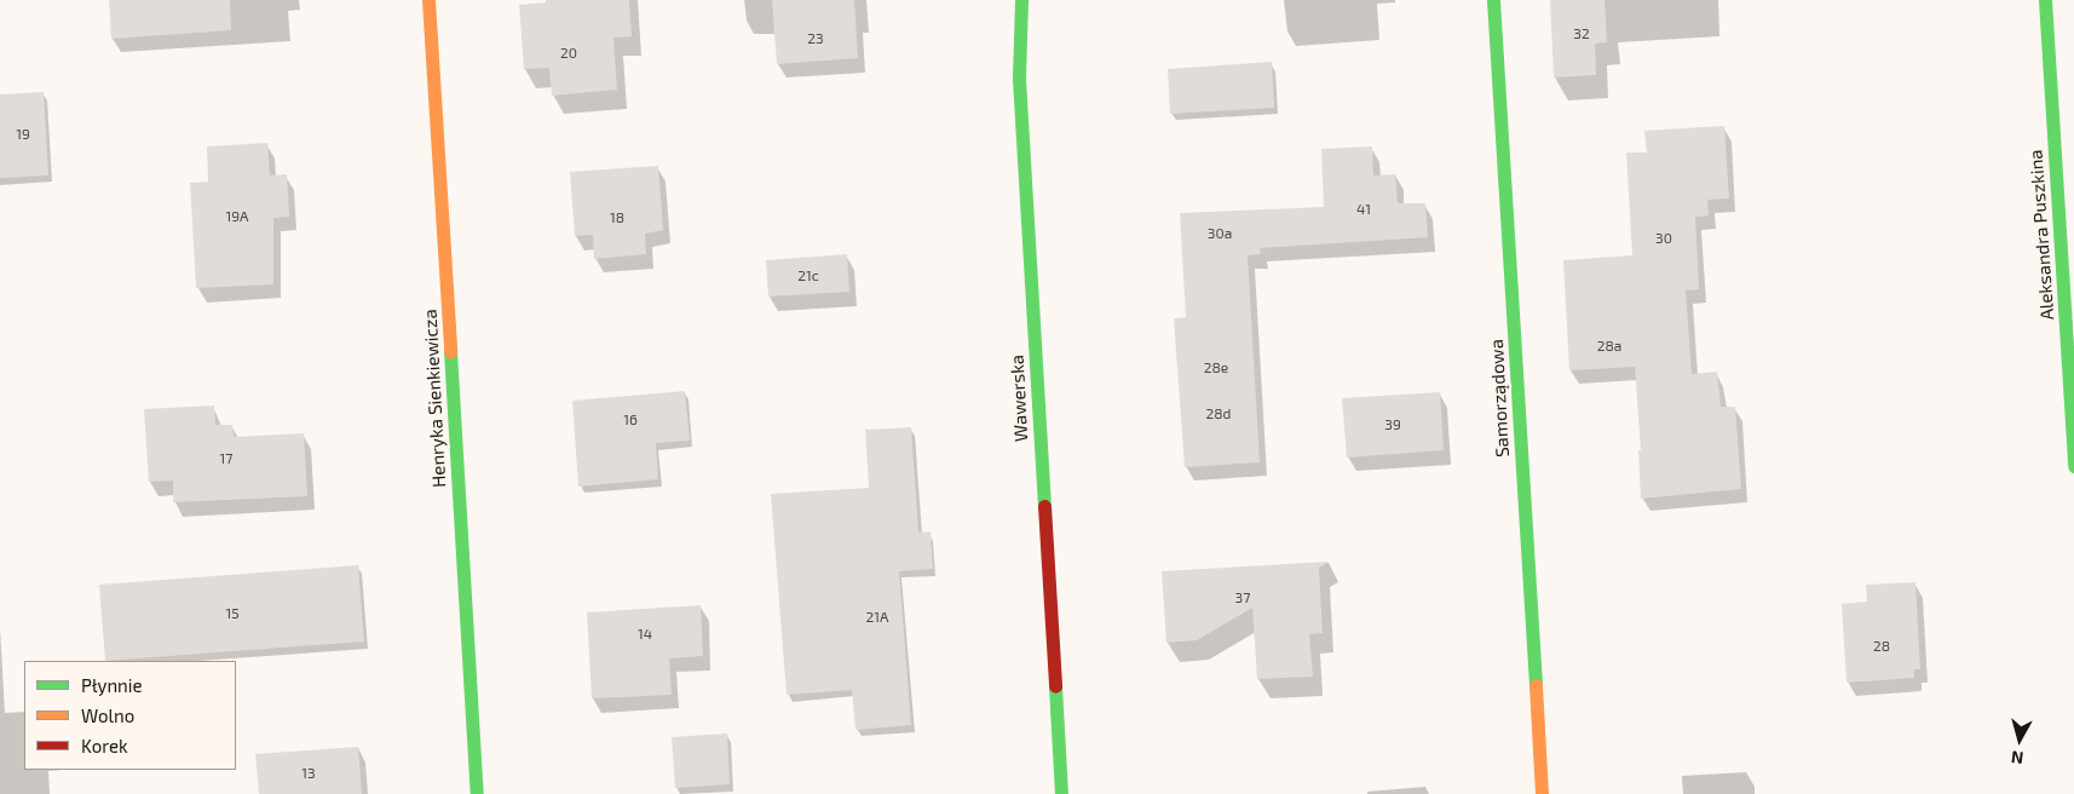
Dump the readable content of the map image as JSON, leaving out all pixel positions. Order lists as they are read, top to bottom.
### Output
{
  "streets": {
    "street": [
      "Aleksandra Puszkina",
      "Henryka Sienkiewicza",
      "Wawerska",
      "Samorządowa"
    ]
  },
  "house_numbers": [
    "32",
    "23",
    "20",
    "19",
    "41",
    "19A",
    "18",
    "30a",
    "30",
    "21c",
    "28a",
    "28e",
    "28d",
    "16",
    "39",
    "17",
    "37",
    "15",
    "21A",
    "14",
    "28",
    "13"
  ],
  "legend": ["Płynnie", "Wolno", "Korek"],
  "north": "bottom"
}
